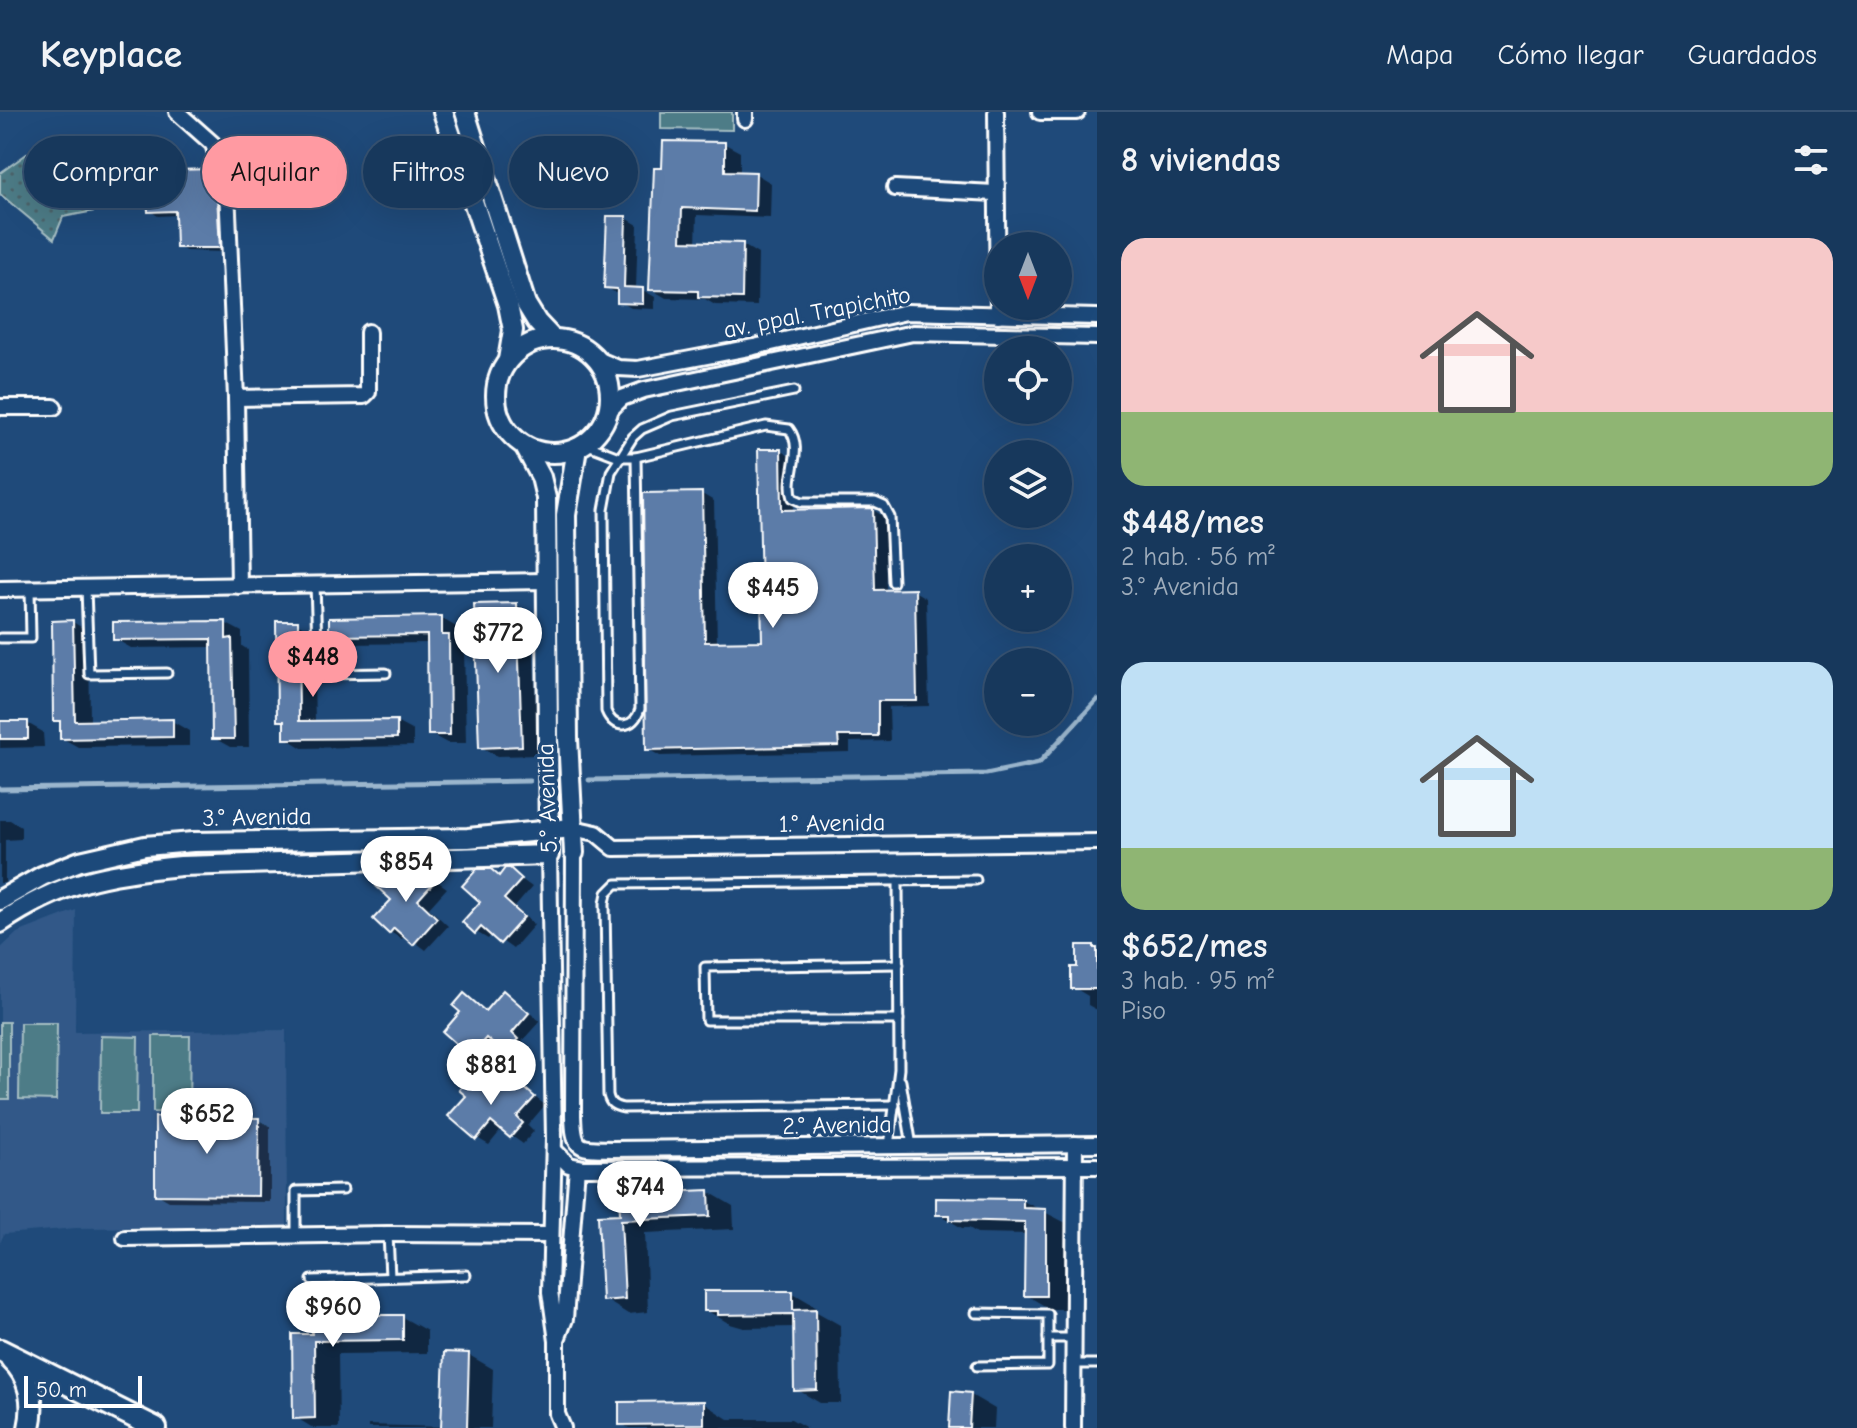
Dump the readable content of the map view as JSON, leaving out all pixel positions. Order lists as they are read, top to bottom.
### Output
{
  "streets": {
    "street": [
      "av. ppal. Trapichito",
      "5.° Avenida",
      "3.° Avenida",
      "1.° Avenida",
      "2.° Avenida"
    ]
  },
  "crossings": [
    ["av. ppal. Trapichito", "5.° Avenida"],
    ["5.° Avenida", "3.° Avenida"],
    ["5.° Avenida", "1.° Avenida"],
    ["5.° Avenida", "2.° Avenida"],
    ["3.° Avenida", "1.° Avenida"]
  ],
  "scale_bar": "50 m",
  "north": "bottom",
  "page": {
    "header": "Keyplace",
    "nav": ["Mapa", "Cómo llegar", "Guardados"],
    "heading": "8 viviendas",
    "chip": [
      "Comprar",
      "Alquilar",
      "Filtros",
      "Nuevo"
    ],
    "list": [
      {
        "name": "$448/mes",
        "note": "2 hab. · 56 m² · 3.° Avenida"
      },
      {
        "name": "$652/mes",
        "note": "3 hab. · 95 m² · Piso"
      }
    ],
    "map_buttons": ["+", "−"],
    "price": [
      "$445",
      "$772",
      "$448",
      "$854",
      "$881",
      "$652",
      "$744",
      "$960"
    ],
    "scale": "50 m"
  }
}
